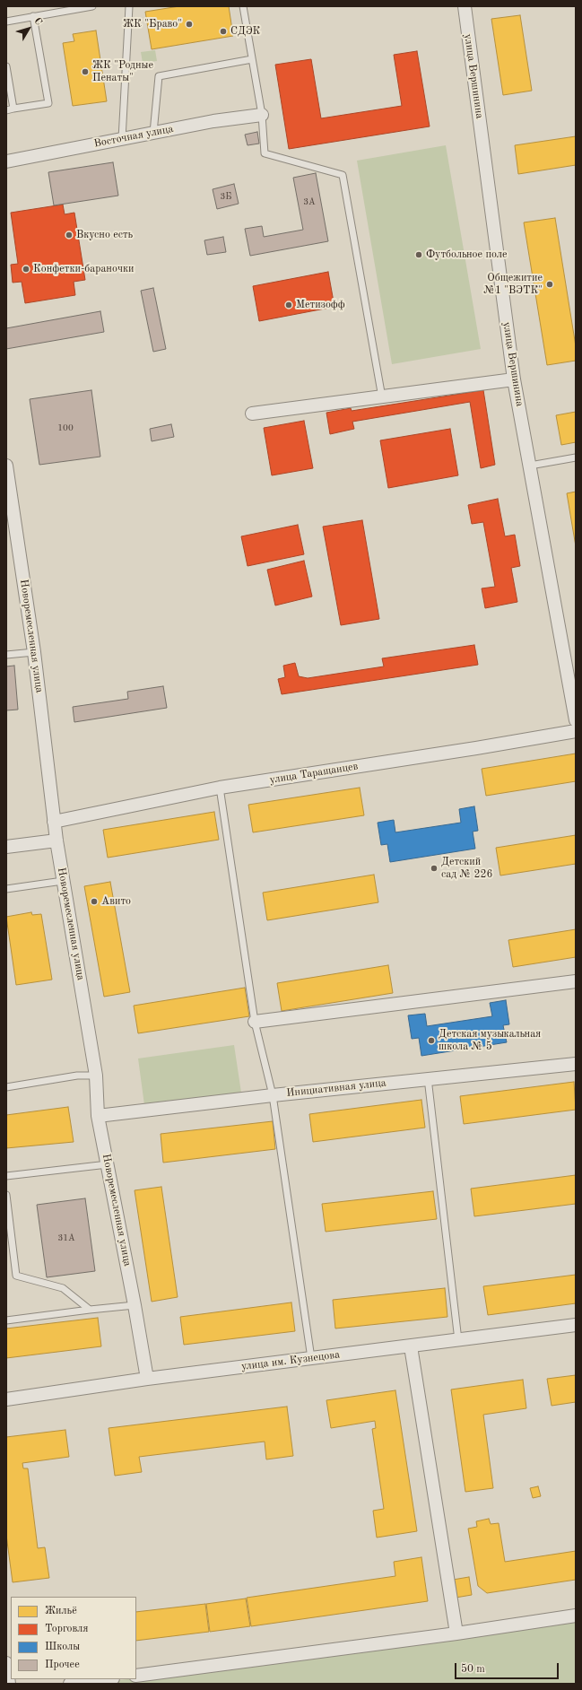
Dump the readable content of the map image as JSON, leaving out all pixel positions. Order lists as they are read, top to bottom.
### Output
{
  "streets": {
    "street": [
      "улица Вершинина",
      "Восточная улица",
      "Новоремесленная улица",
      "улица Таращанцев",
      "Инициативная улица",
      "улица им. Кузнецова"
    ]
  },
  "crossings": [
    ["Новоремесленная улица", "улица Таращанцев"],
    ["Новоремесленная улица", "Инициативная улица"],
    ["Новоремесленная улица", "улица им. Кузнецова"]
  ],
  "places": [
    "ЖК \"Браво\"",
    "СДЭК",
    "ЖК \"Родные Пенаты\"",
    "Вкусно есть",
    "Футбольное поле",
    "Конфетки-бараночки",
    "Общежитие №1 \"ВЭТК\"",
    "Метизофф",
    "Детский сад № 226",
    "Авито",
    "Детская музыкальная школа № 5"
  ],
  "house_numbers": [
    "3Б",
    "3А",
    "100",
    "31А"
  ],
  "legend": [
    "Жильё",
    "Торговля",
    "Школы",
    "Прочее"
  ],
  "scale_bar": "50 m",
  "north": "top right"
}
